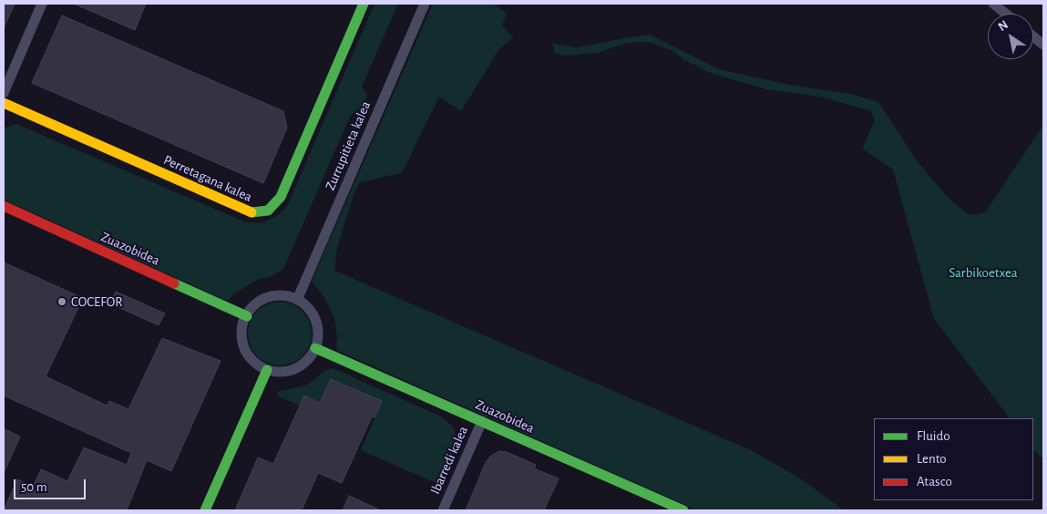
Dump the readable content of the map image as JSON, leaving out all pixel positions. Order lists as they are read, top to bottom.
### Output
{
  "streets": {
    "street": [
      "Zurrupitieta kalea",
      "Perretagana kalea",
      "Zuazobidea",
      "Ibarredi kalea"
    ]
  },
  "crossings": [
    ["Zurrupitieta kalea", "Zuazobidea"],
    ["Zuazobidea", "Ibarredi kalea"]
  ],
  "parks": ["Sarbikoetxea"],
  "places": ["COCEFOR"],
  "legend": ["Fluido", "Lento", "Atasco"],
  "scale_bar": "50 m",
  "north": "top left"
}
